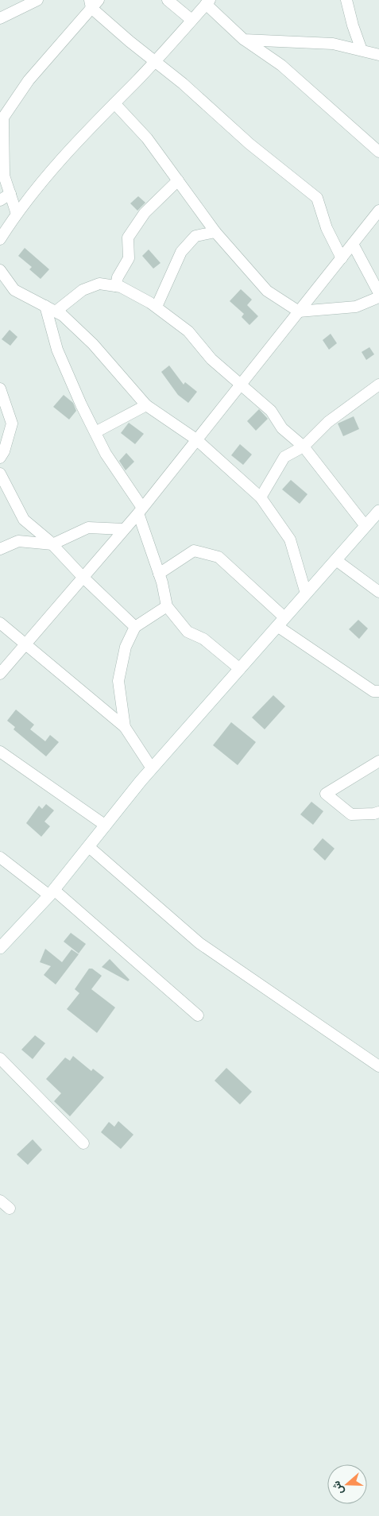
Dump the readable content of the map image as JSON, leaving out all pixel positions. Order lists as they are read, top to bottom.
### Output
{
  "north": "left"
}
